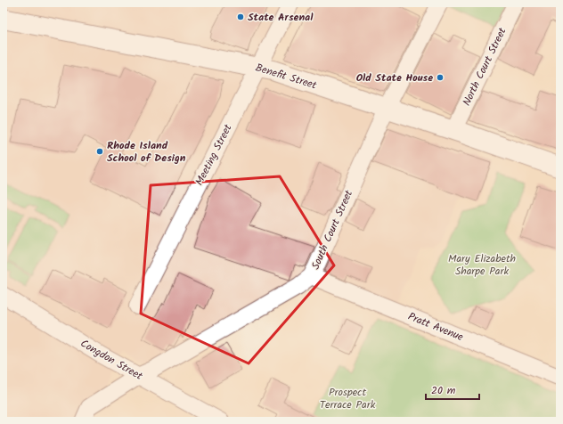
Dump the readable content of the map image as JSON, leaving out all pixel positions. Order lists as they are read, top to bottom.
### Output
{
  "streets": {
    "street": [
      "North Court Street",
      "Benefit Street",
      "Meeting Street",
      "South Court Street",
      "Pratt Avenue",
      "Congdon Street"
    ]
  },
  "crossings": [
    ["North Court Street", "Benefit Street"],
    ["Benefit Street", "Meeting Street"],
    ["Benefit Street", "South Court Street"],
    ["South Court Street", "Pratt Avenue"],
    ["South Court Street", "Congdon Street"]
  ],
  "parks": ["Mary Elizabeth Sharpe Park", "Prospect Terrace Park"],
  "places": ["State Arsenal", "Old State House", "Rhode Island School of Design"],
  "scale_bar": "20 m"
}
